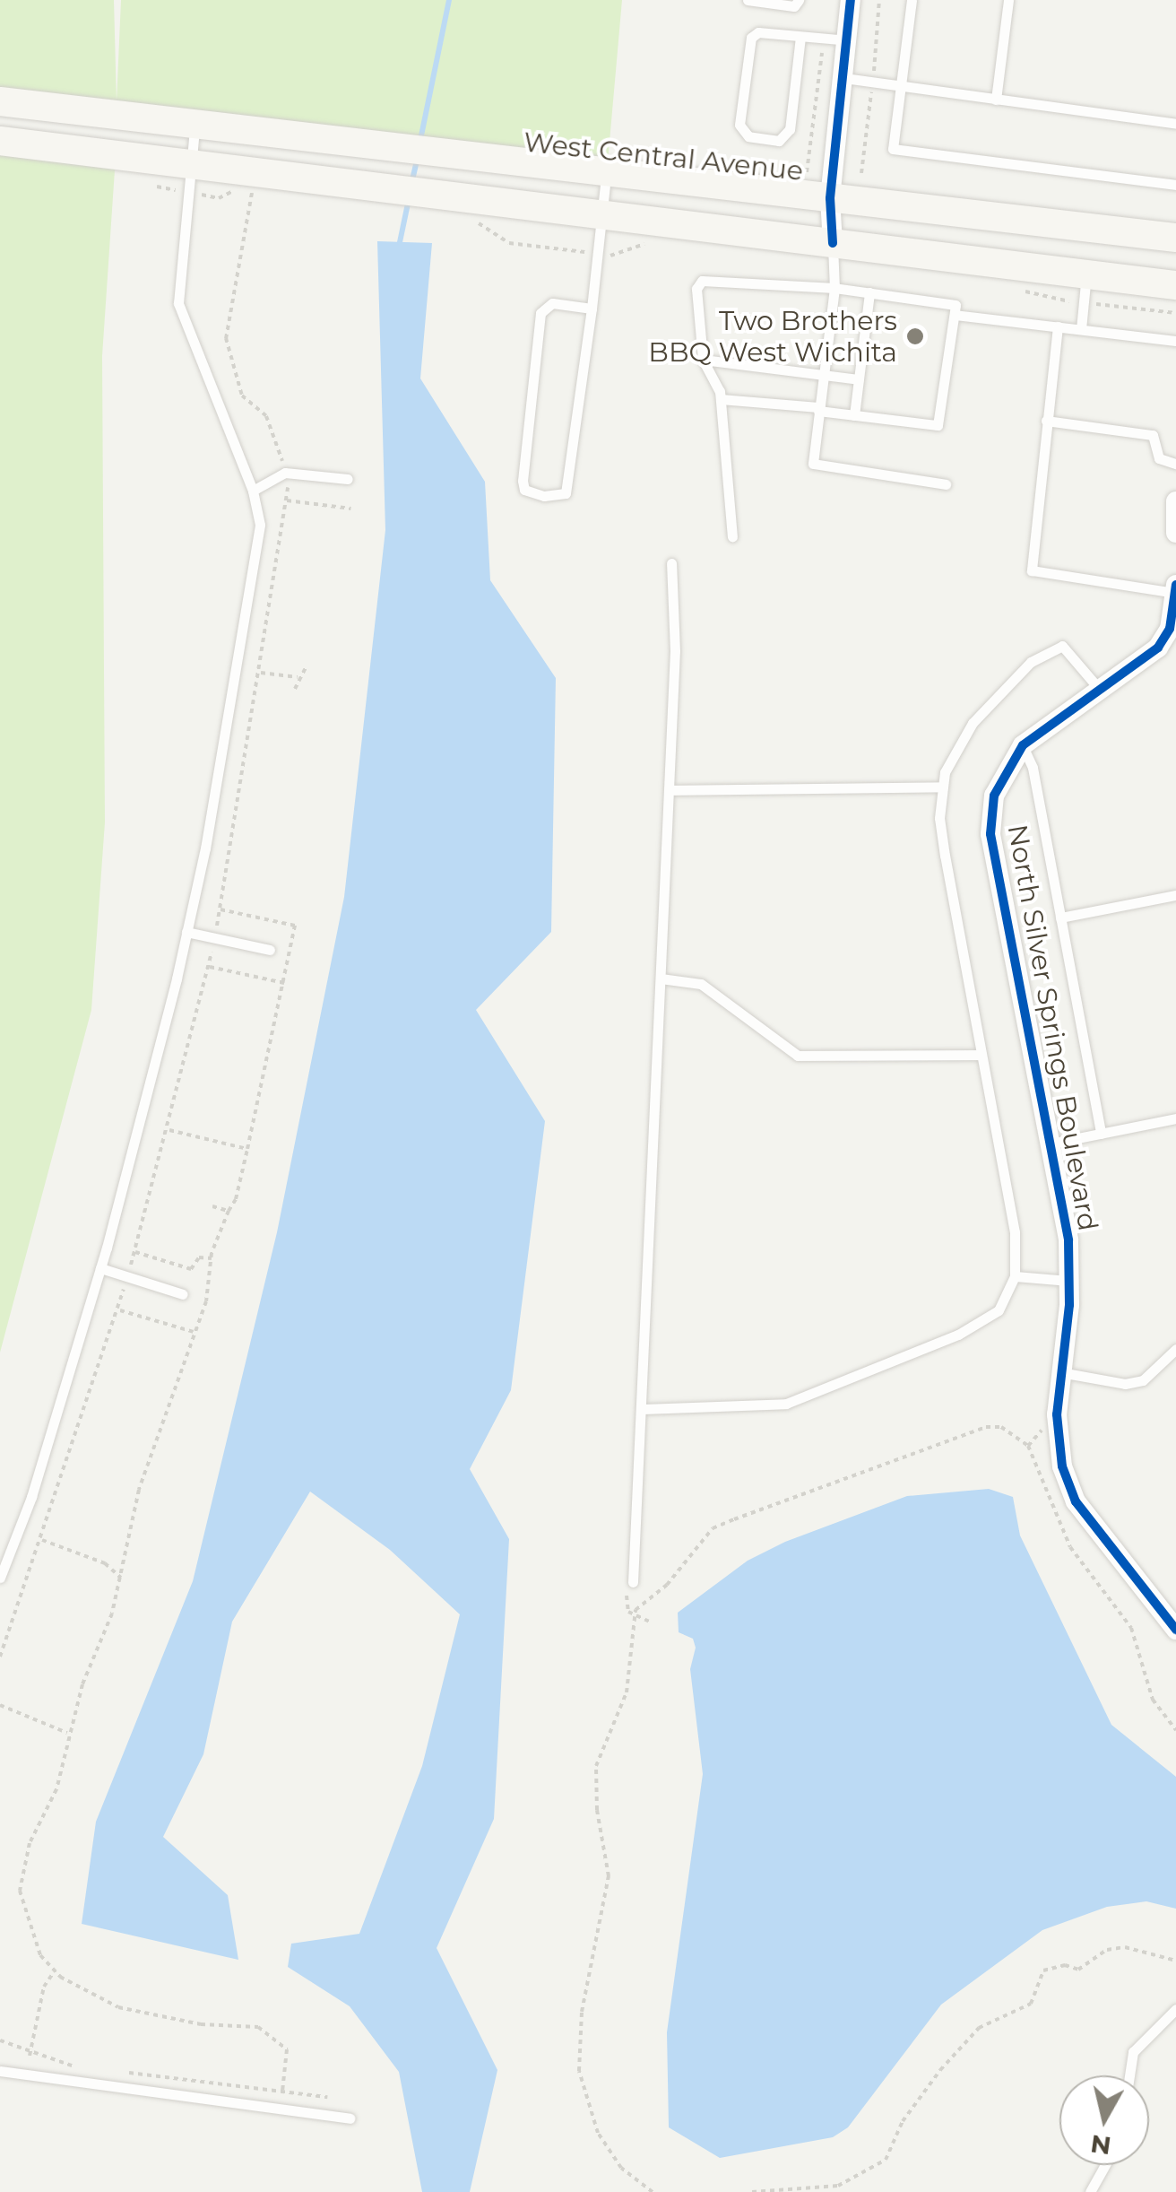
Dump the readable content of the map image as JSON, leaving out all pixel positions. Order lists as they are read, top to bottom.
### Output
{
  "streets": {
    "main road": ["West Central Avenue"],
    "street": ["North Silver Springs Boulevard"]
  },
  "places": ["Two Brothers BBQ West Wichita"],
  "north": "bottom"
}
